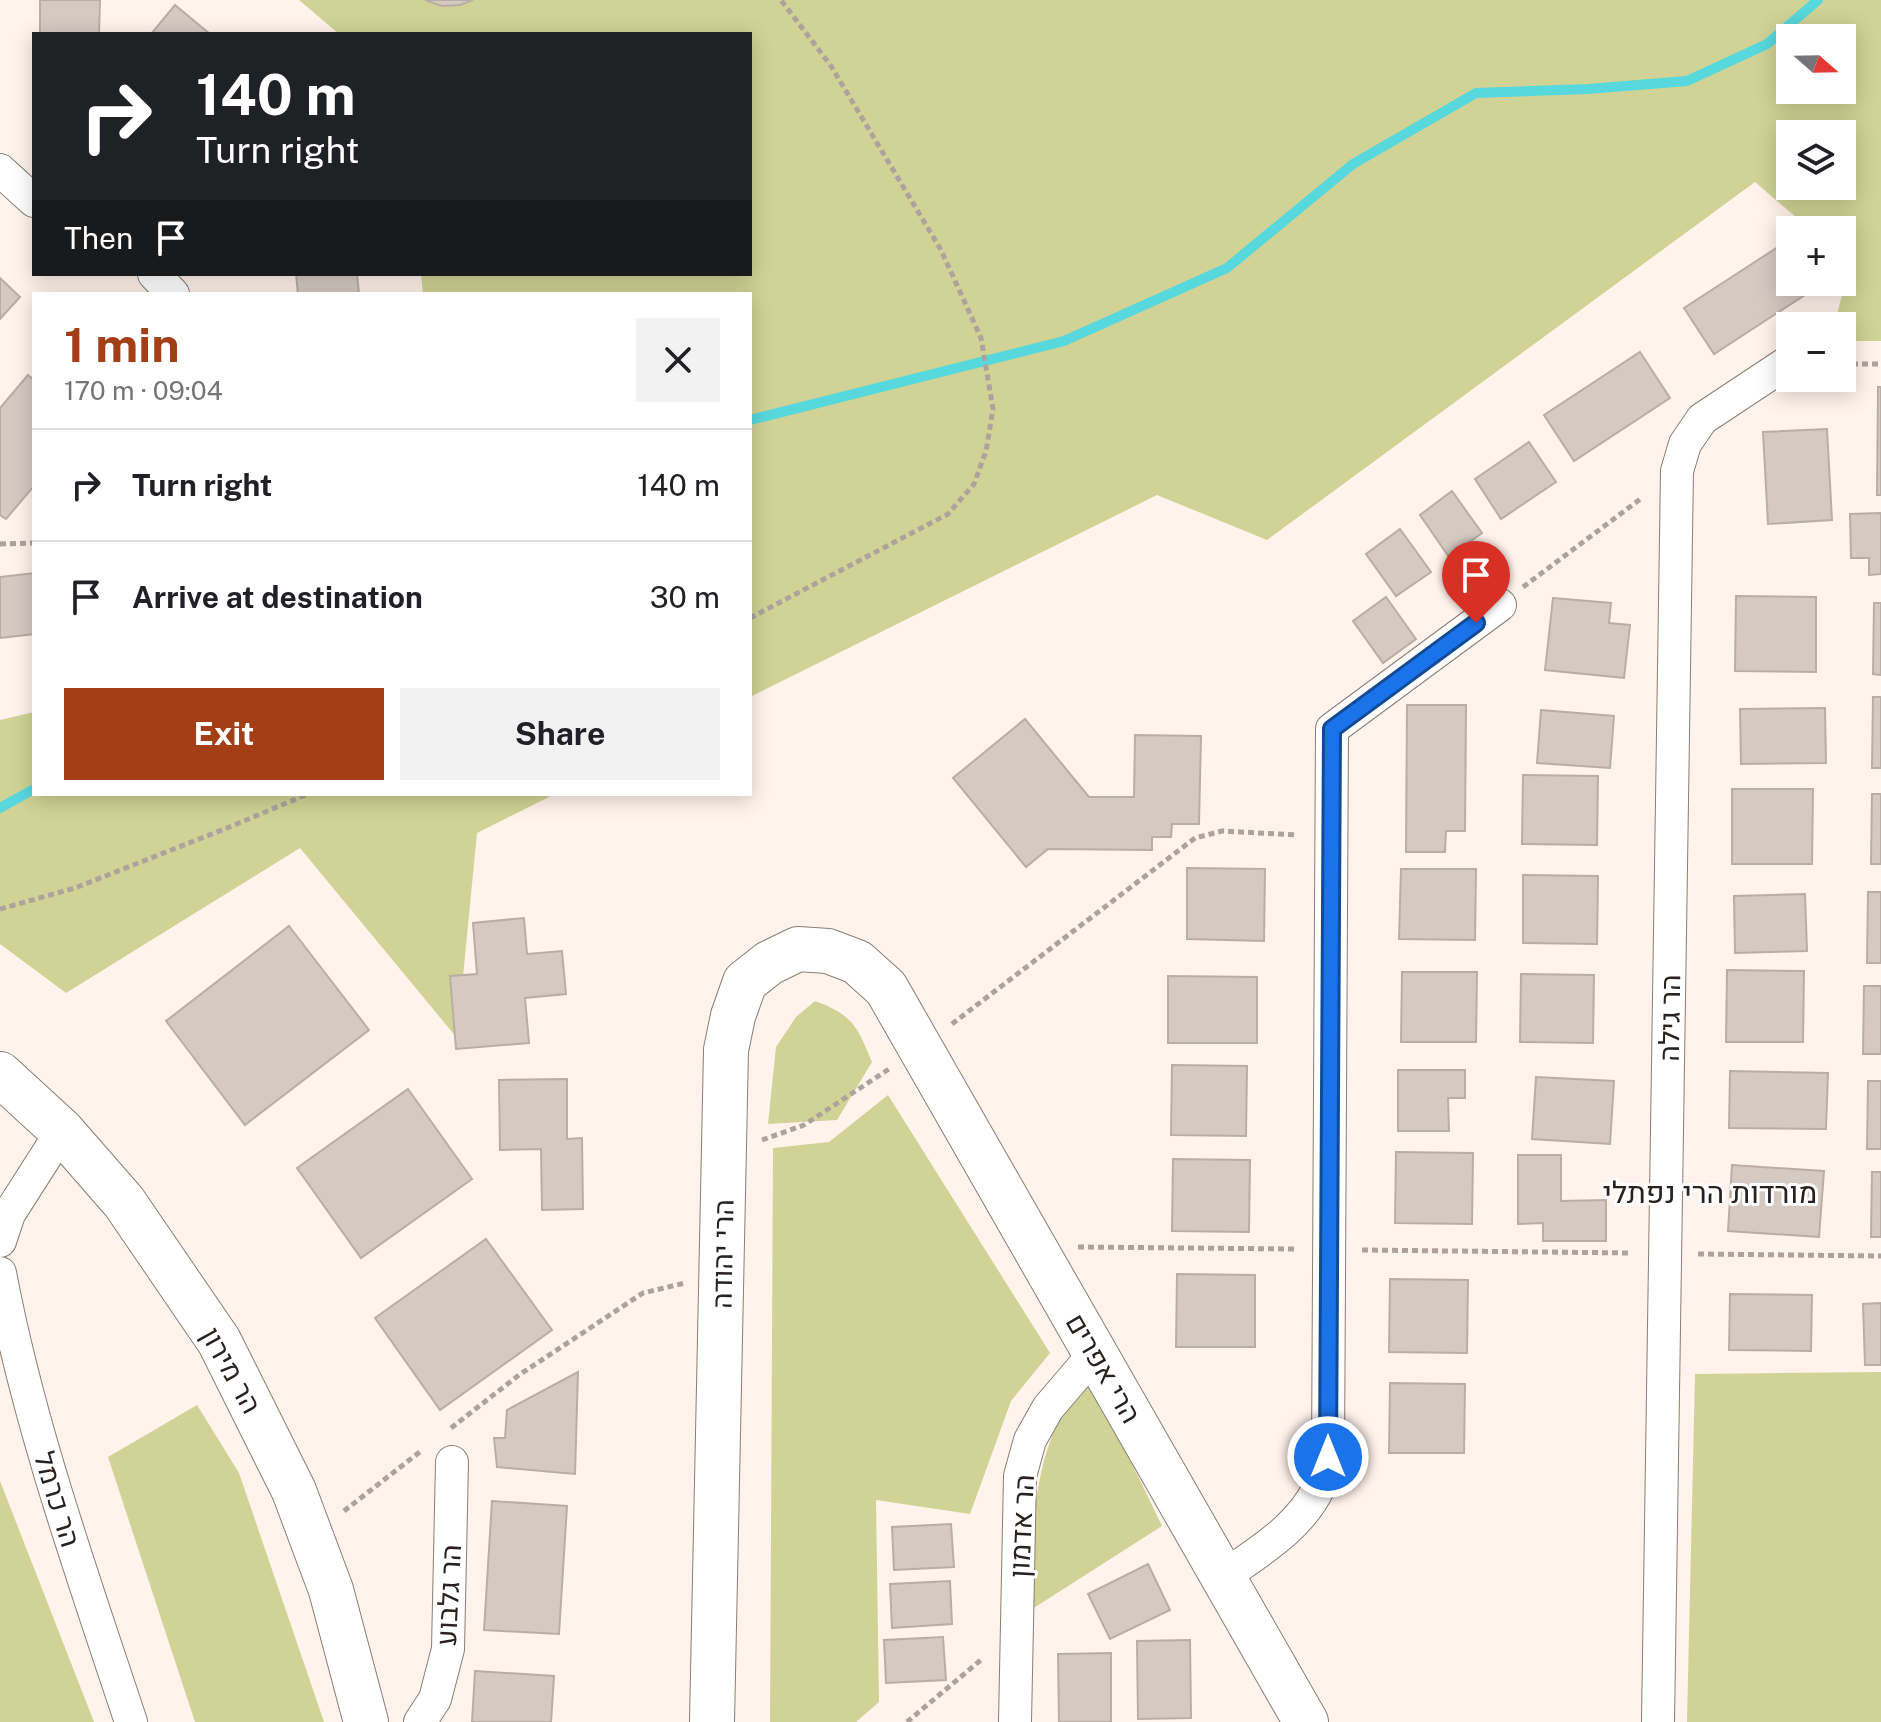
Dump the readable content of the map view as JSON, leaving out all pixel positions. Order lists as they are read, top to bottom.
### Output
{
  "streets": {
    "street": [
      "הר גילה",
      "הרי יהודה",
      "הרי אפרים",
      "הר מירון",
      "הר כרמל",
      "הר אדמון",
      "הר גלבוע"
    ]
  },
  "crossings": [
    ["הרי יהודה", "הרי אפרים"],
    ["הרי אפרים", "הר אדמון"]
  ],
  "districts": ["מורדות הרי נפתלי"],
  "north": "right",
  "page": {
    "map_buttons": ["+", "−"],
    "turn": ["140 m", "Turn right"],
    "then": "Then",
    "heading": ["1 min", "170 m · 09:04"],
    "list": [
      {
        "name": "Turn right",
        "value": "140 m"
      },
      {
        "name": "Arrive at destination",
        "value": "30 m"
      }
    ],
    "buttons": ["Exit", "Share"]
  }
}
